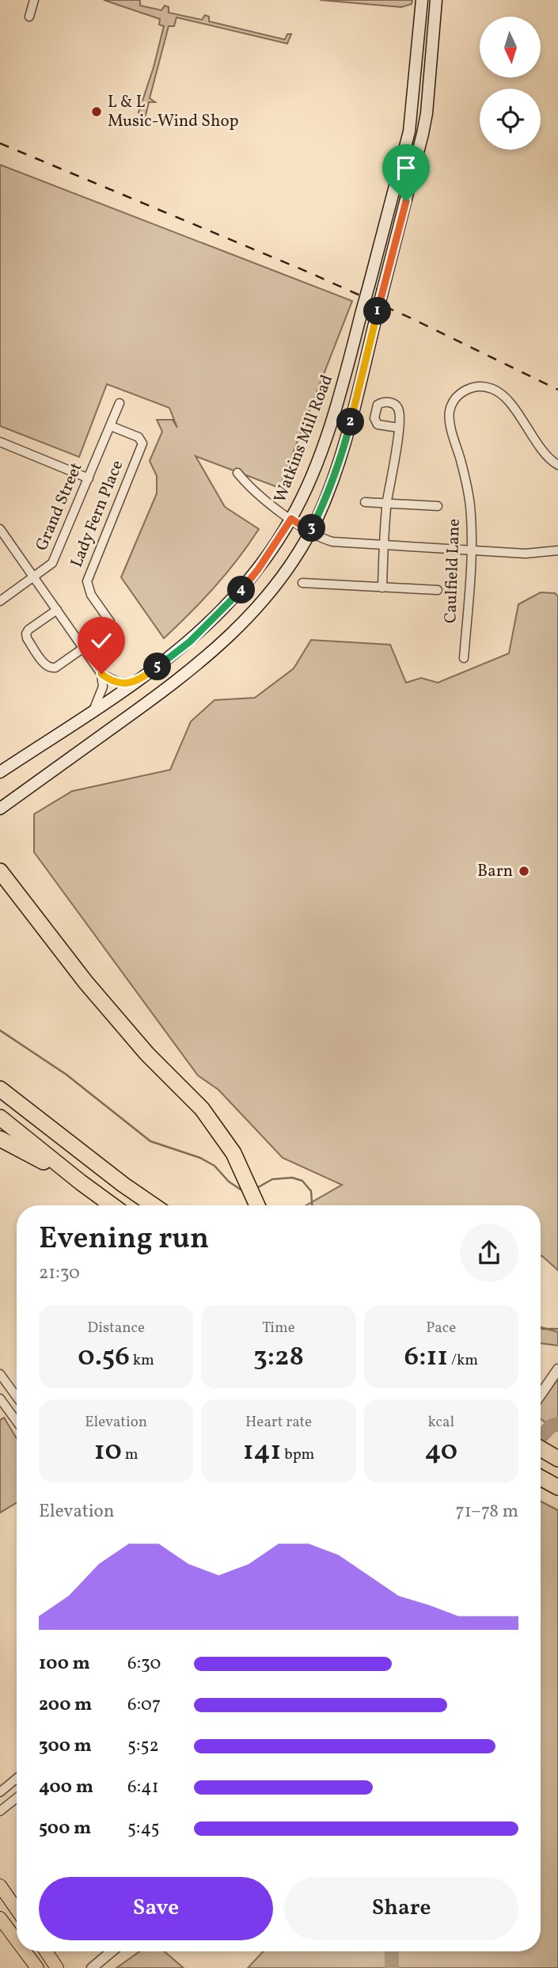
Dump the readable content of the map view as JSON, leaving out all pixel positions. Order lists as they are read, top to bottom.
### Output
{
  "streets": {
    "main road": ["Watkins Mill Road"],
    "street": ["Grand Street", "Lady Fern Place", "Caulfield Lane"]
  },
  "crossings": [
    ["Grand Street", "Lady Fern Place"]
  ],
  "places": ["L & L Music-Wind Shop", "Barn"],
  "north": "bottom",
  "page": {
    "pins": [
      "1",
      "2",
      "3",
      "4",
      "5"
    ],
    "heading": ["Evening run", "21:30"],
    "stats": [
      ["Distance", "0.56 km"],
      ["Time", "3:28"],
      ["Pace", "6:11 /km"],
      ["Elevation", "10 m"],
      ["Heart rate", "141 bpm"],
      ["kcal", "40"]
    ],
    "chart": ["Elevation", "71–78 m"],
    "list": [
      {
        "name": "100 m",
        "note": "6:30"
      },
      {
        "name": "200 m",
        "note": "6:07"
      },
      {
        "name": "300 m",
        "note": "5:52"
      },
      {
        "name": "400 m",
        "note": "6:41"
      },
      {
        "name": "500 m",
        "note": "5:45"
      }
    ],
    "buttons": ["Save", "Share"]
  }
}
